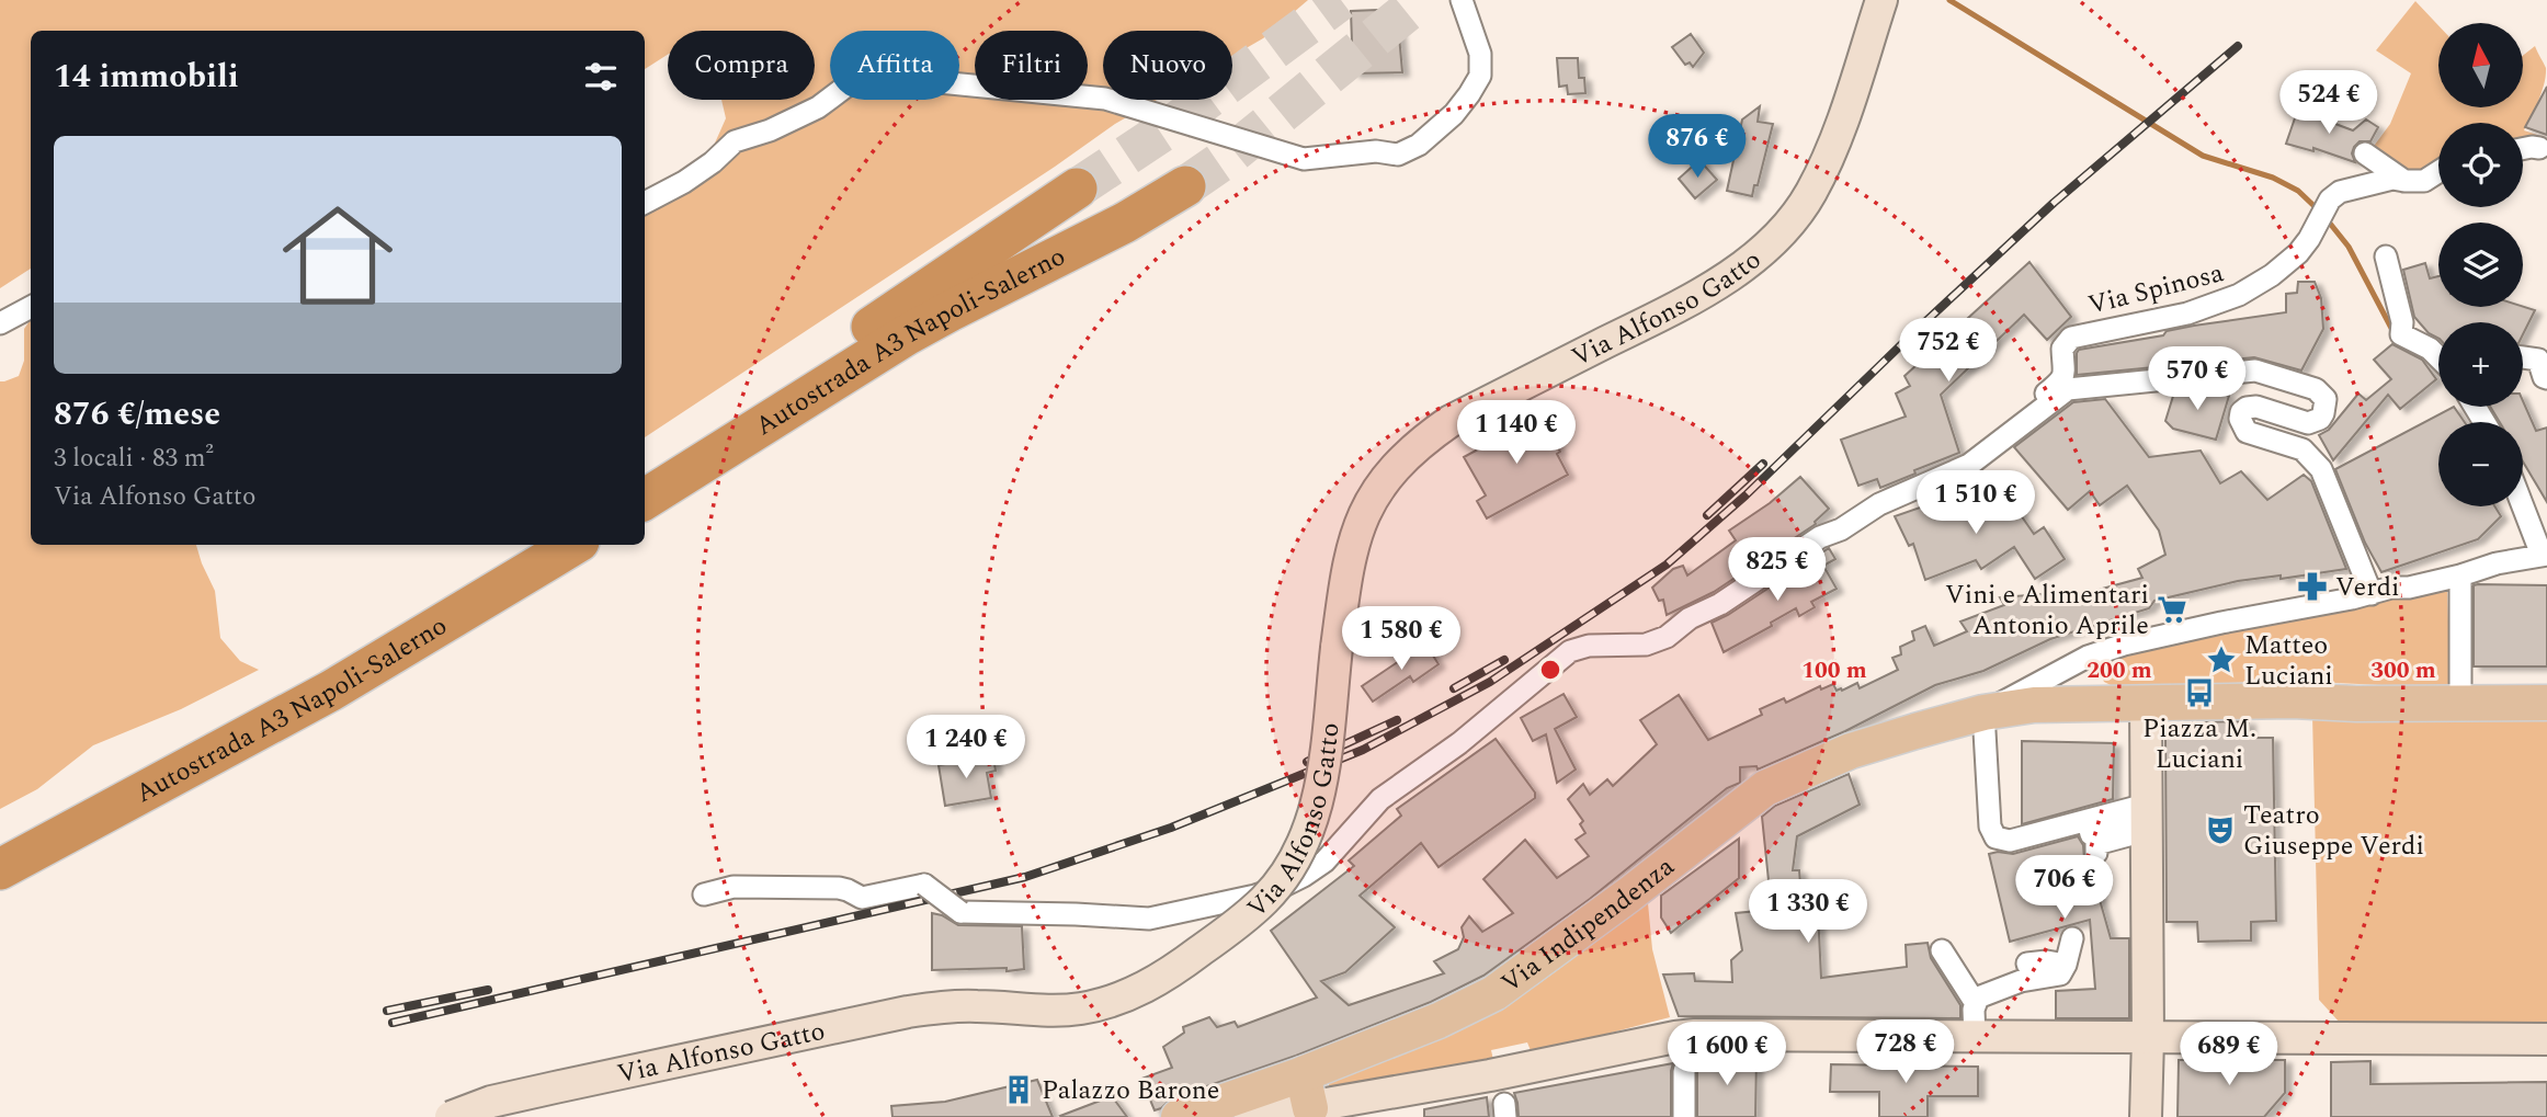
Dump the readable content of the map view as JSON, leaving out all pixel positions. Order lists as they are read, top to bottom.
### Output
{
  "streets": {
    "highway": ["Autostrada A3 Napoli-Salerno"],
    "main road": ["Via Alfonso Gatto", "Via Indipendenza"],
    "street": ["Via Spinosa"]
  },
  "places": {
    "pharmacy": ["Verdi"],
    "supermarket": ["Vini e Alimentari Antonio Aprile"],
    "place": ["Matteo Luciani"],
    "bus stop": ["Piazza M. Luciani"],
    "theatre": ["Teatro Giuseppe Verdi"],
    "building": ["Palazzo Barone"]
  },
  "north": "top",
  "page": {
    "map_buttons": ["+", "−"],
    "chip": [
      "Compra",
      "Affitta",
      "Filtri",
      "Nuovo"
    ],
    "heading": "14 immobili",
    "price": [
      "524 €",
      "876 €",
      "752 €",
      "570 €",
      "1 140 €",
      "1 510 €",
      "825 €",
      "1 580 €",
      "1 240 €",
      "706 €",
      "1 330 €",
      "728 €",
      "1 600 €",
      "689 €"
    ],
    "list": [
      {
        "name": "876 €/mese",
        "note": "3 locali · 83 m² · Via Alfonso Gatto"
      }
    ]
  },
  "rings": ["100 m", "200 m", "300 m"]
}
